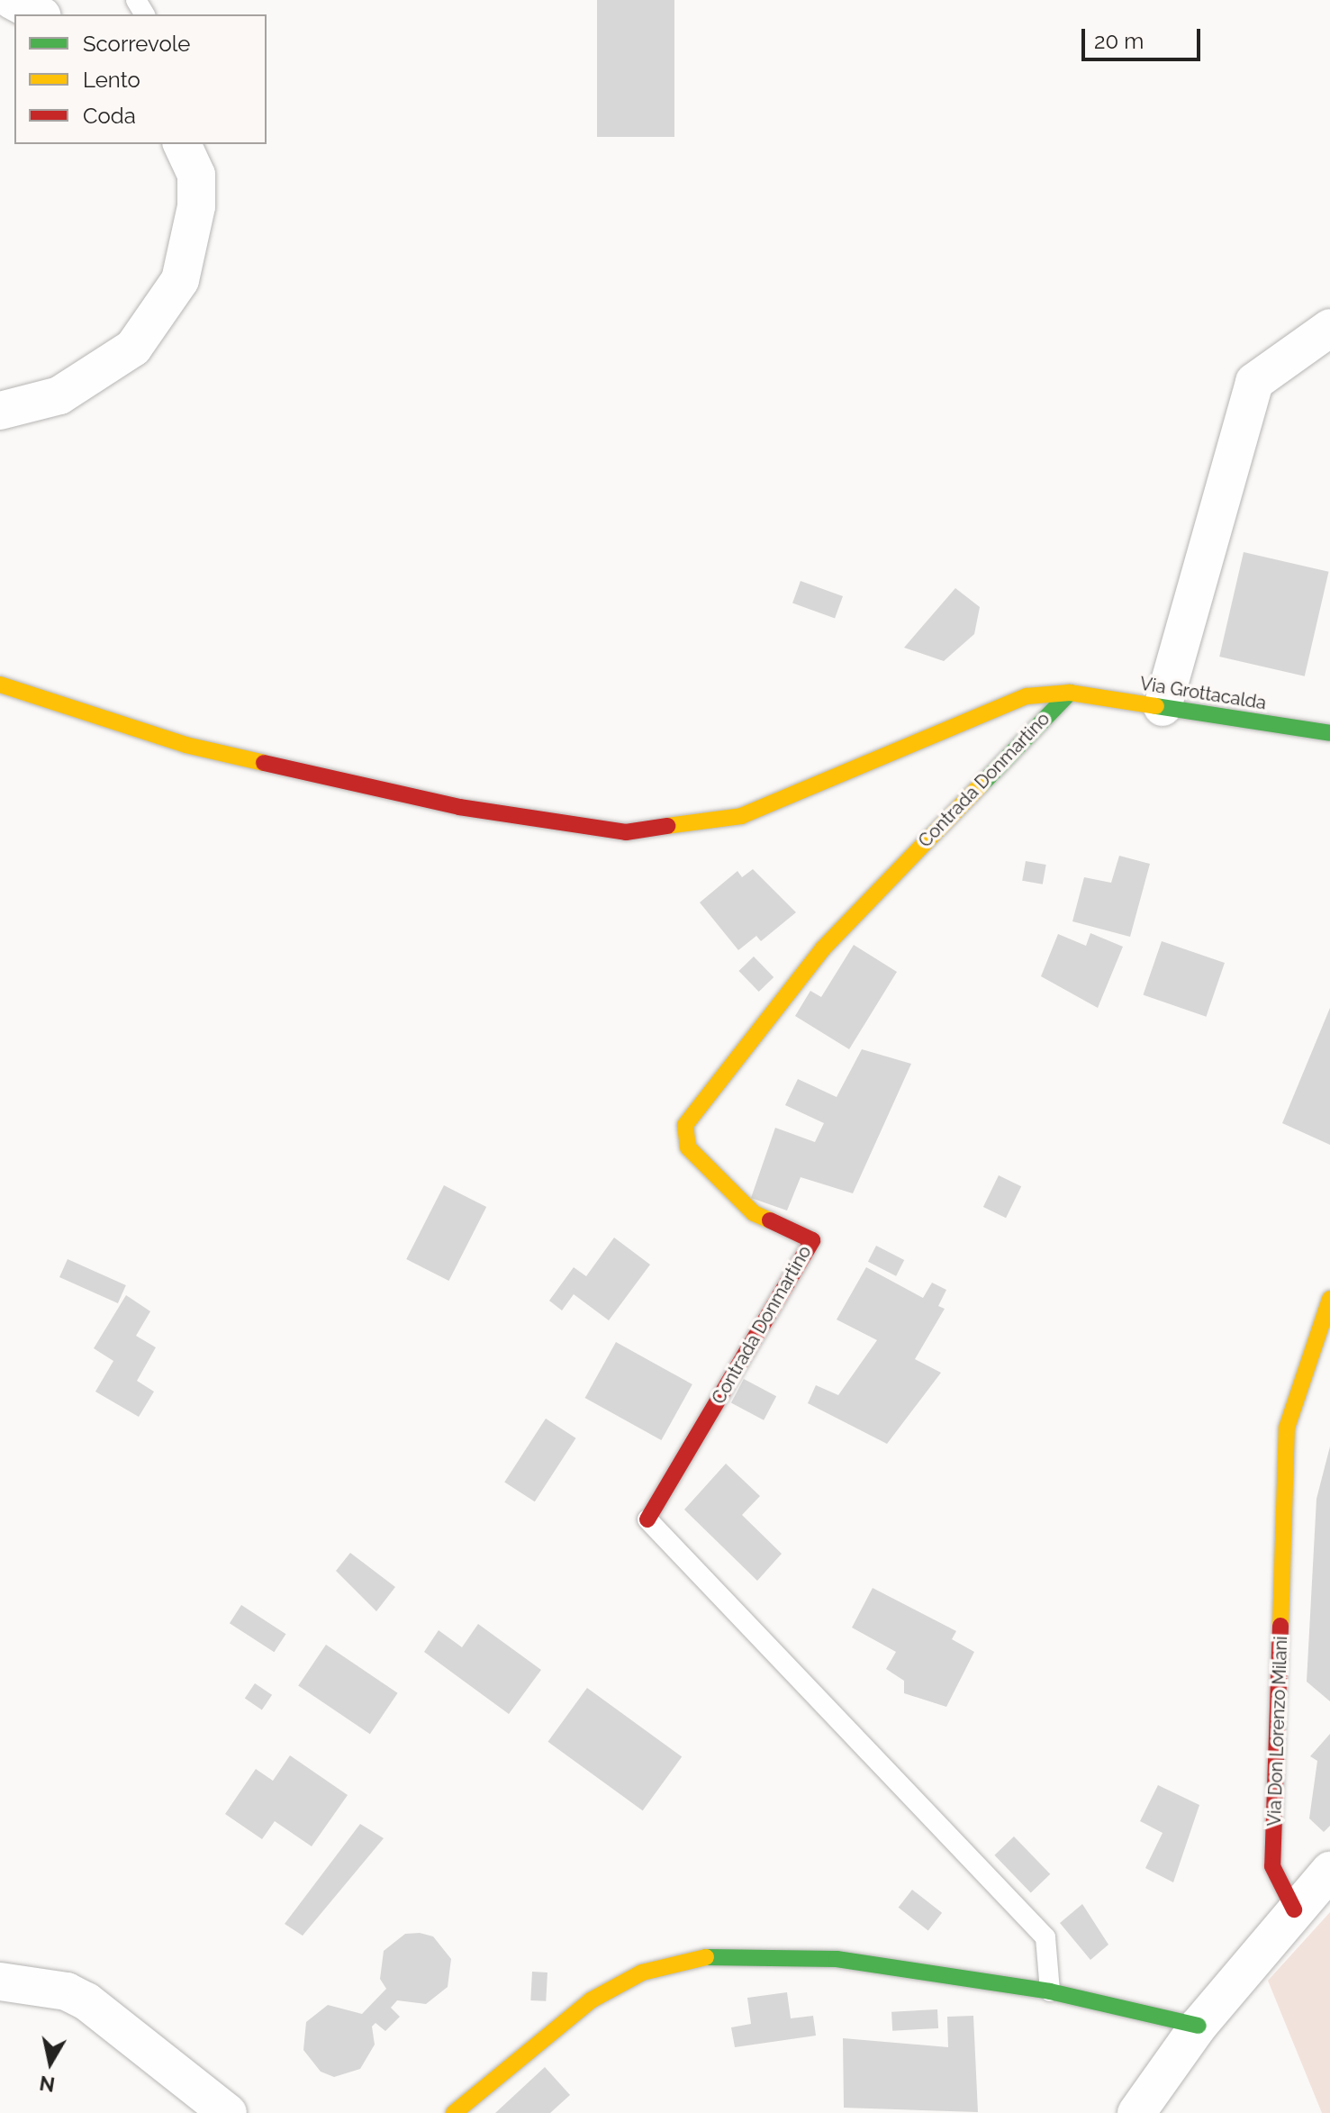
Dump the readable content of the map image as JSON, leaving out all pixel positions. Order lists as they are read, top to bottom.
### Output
{
  "streets": {
    "street": ["Via Grottacalda", "Contrada Donmartino", "Via Don Lorenzo Milani"]
  },
  "crossings": [
    ["Via Grottacalda", "Contrada Donmartino"]
  ],
  "legend": ["Scorrevole", "Lento", "Coda"],
  "scale_bar": "20 m",
  "north": "bottom"
}
